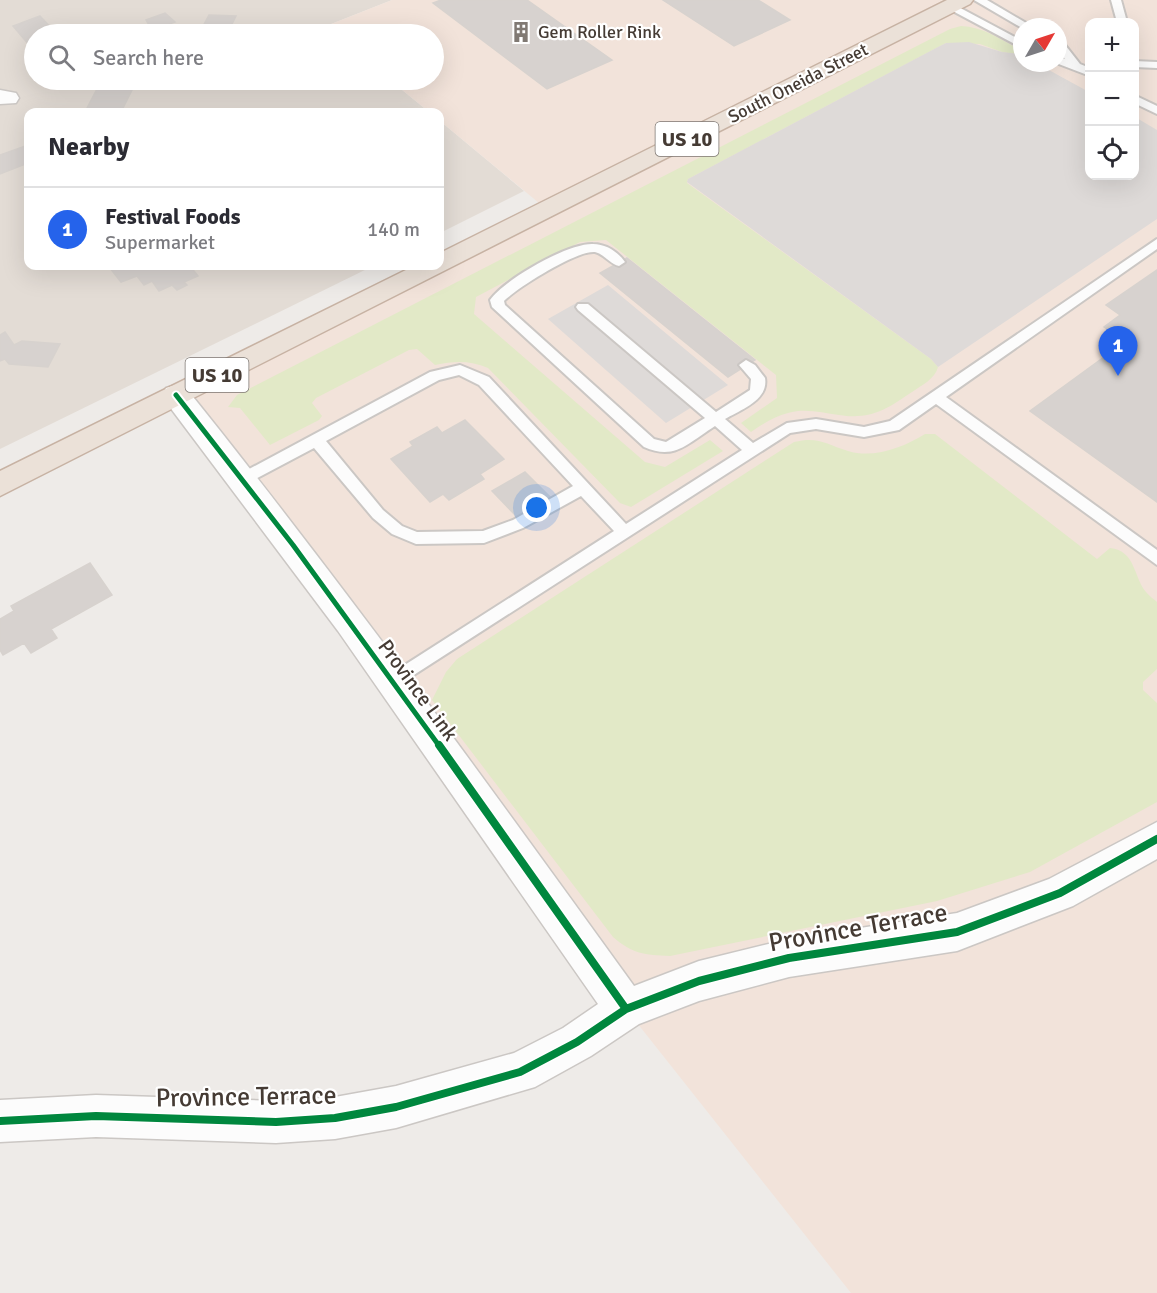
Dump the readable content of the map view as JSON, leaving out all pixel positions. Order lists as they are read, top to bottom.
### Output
{
  "streets": {
    "highway": ["South Oneida Street", "US 10"],
    "street": ["Province Link", "Province Terrace"]
  },
  "crossings": [
    ["US 10", "Province Link"],
    ["Province Link", "Province Terrace"]
  ],
  "places": {
    "building": ["Gem Roller Rink"]
  },
  "north": "top right",
  "page": {
    "map_buttons": ["+", "−"],
    "search": "Search here",
    "heading": "Nearby",
    "list": [
      {
        "mark": "1",
        "name": "Festival Foods",
        "note": "Supermarket",
        "value": "140 m"
      }
    ],
    "pins": "1"
  }
}
